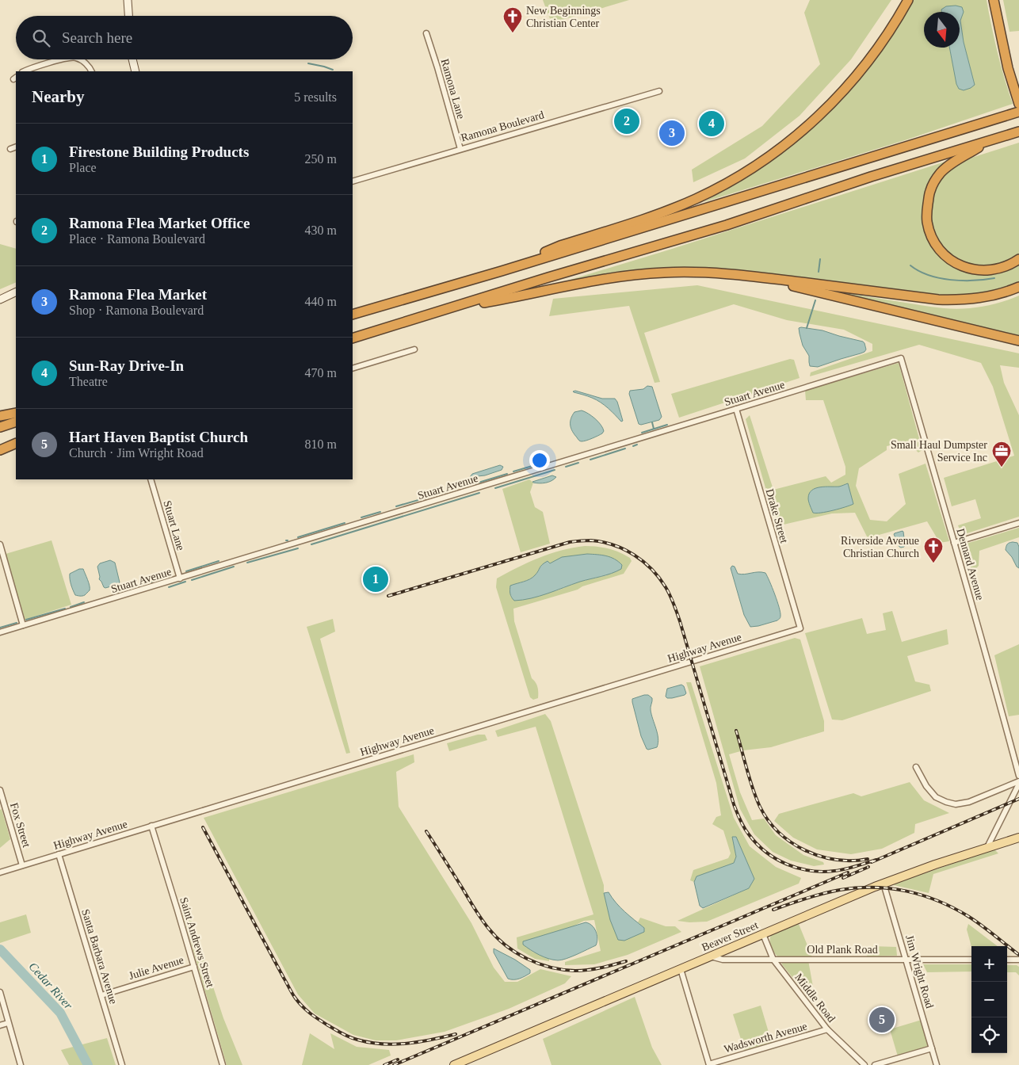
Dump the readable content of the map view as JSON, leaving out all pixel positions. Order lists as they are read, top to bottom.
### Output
{
  "streets": {
    "main road": ["Beaver Street"],
    "street": [
      "Ramona Lane",
      "Ramona Boulevard",
      "Stuart Avenue",
      "Drake Street",
      "Stuart Lane",
      "Dennard Avenue",
      "Highway Avenue",
      "Fox Street",
      "Saint Andrews Street",
      "Old Plank Road",
      "Santa Barbara Avenue",
      "Julie Avenue",
      "Jim Wright Road",
      "Middle Road",
      "Wadsworth Avenue"
    ]
  },
  "crossings": [
    ["Ramona Lane", "Ramona Boulevard"],
    ["Stuart Avenue", "Drake Street"],
    ["Stuart Avenue", "Stuart Lane"],
    ["Stuart Avenue", "Dennard Avenue"],
    ["Drake Street", "Highway Avenue"],
    ["Highway Avenue", "Fox Street"],
    ["Highway Avenue", "Saint Andrews Street"],
    ["Highway Avenue", "Santa Barbara Avenue"],
    ["Beaver Street", "Old Plank Road"],
    ["Beaver Street", "Jim Wright Road"],
    ["Beaver Street", "Middle Road"],
    ["Saint Andrews Street", "Julie Avenue"],
    ["Old Plank Road", "Jim Wright Road"],
    ["Old Plank Road", "Middle Road"],
    ["Santa Barbara Avenue", "Julie Avenue"],
    ["Middle Road", "Wadsworth Avenue"]
  ],
  "water": ["Cedar River"],
  "places": {
    "church": ["New Beginnings Christian Center", "Riverside Avenue Christian Church"],
    "office": ["Small Haul Dumpster Service Inc"]
  },
  "north": "bottom",
  "page": {
    "search": "Search here",
    "heading": ["Nearby", "5 results"],
    "pins": [
      "2",
      "4",
      "3",
      "1",
      "5"
    ],
    "list": [
      {
        "mark": "1",
        "name": "Firestone Building Products",
        "note": "Place",
        "value": "250 m"
      },
      {
        "mark": "2",
        "name": "Ramona Flea Market Office",
        "note": "Place · Ramona Boulevard",
        "value": "430 m"
      },
      {
        "mark": "3",
        "name": "Ramona Flea Market",
        "note": "Shop · Ramona Boulevard",
        "value": "440 m"
      },
      {
        "mark": "4",
        "name": "Sun-Ray Drive-In",
        "note": "Theatre",
        "value": "470 m"
      },
      {
        "mark": "5",
        "name": "Hart Haven Baptist Church",
        "note": "Church · Jim Wright Road",
        "value": "810 m"
      }
    ],
    "map_buttons": ["+", "−"]
  }
}
